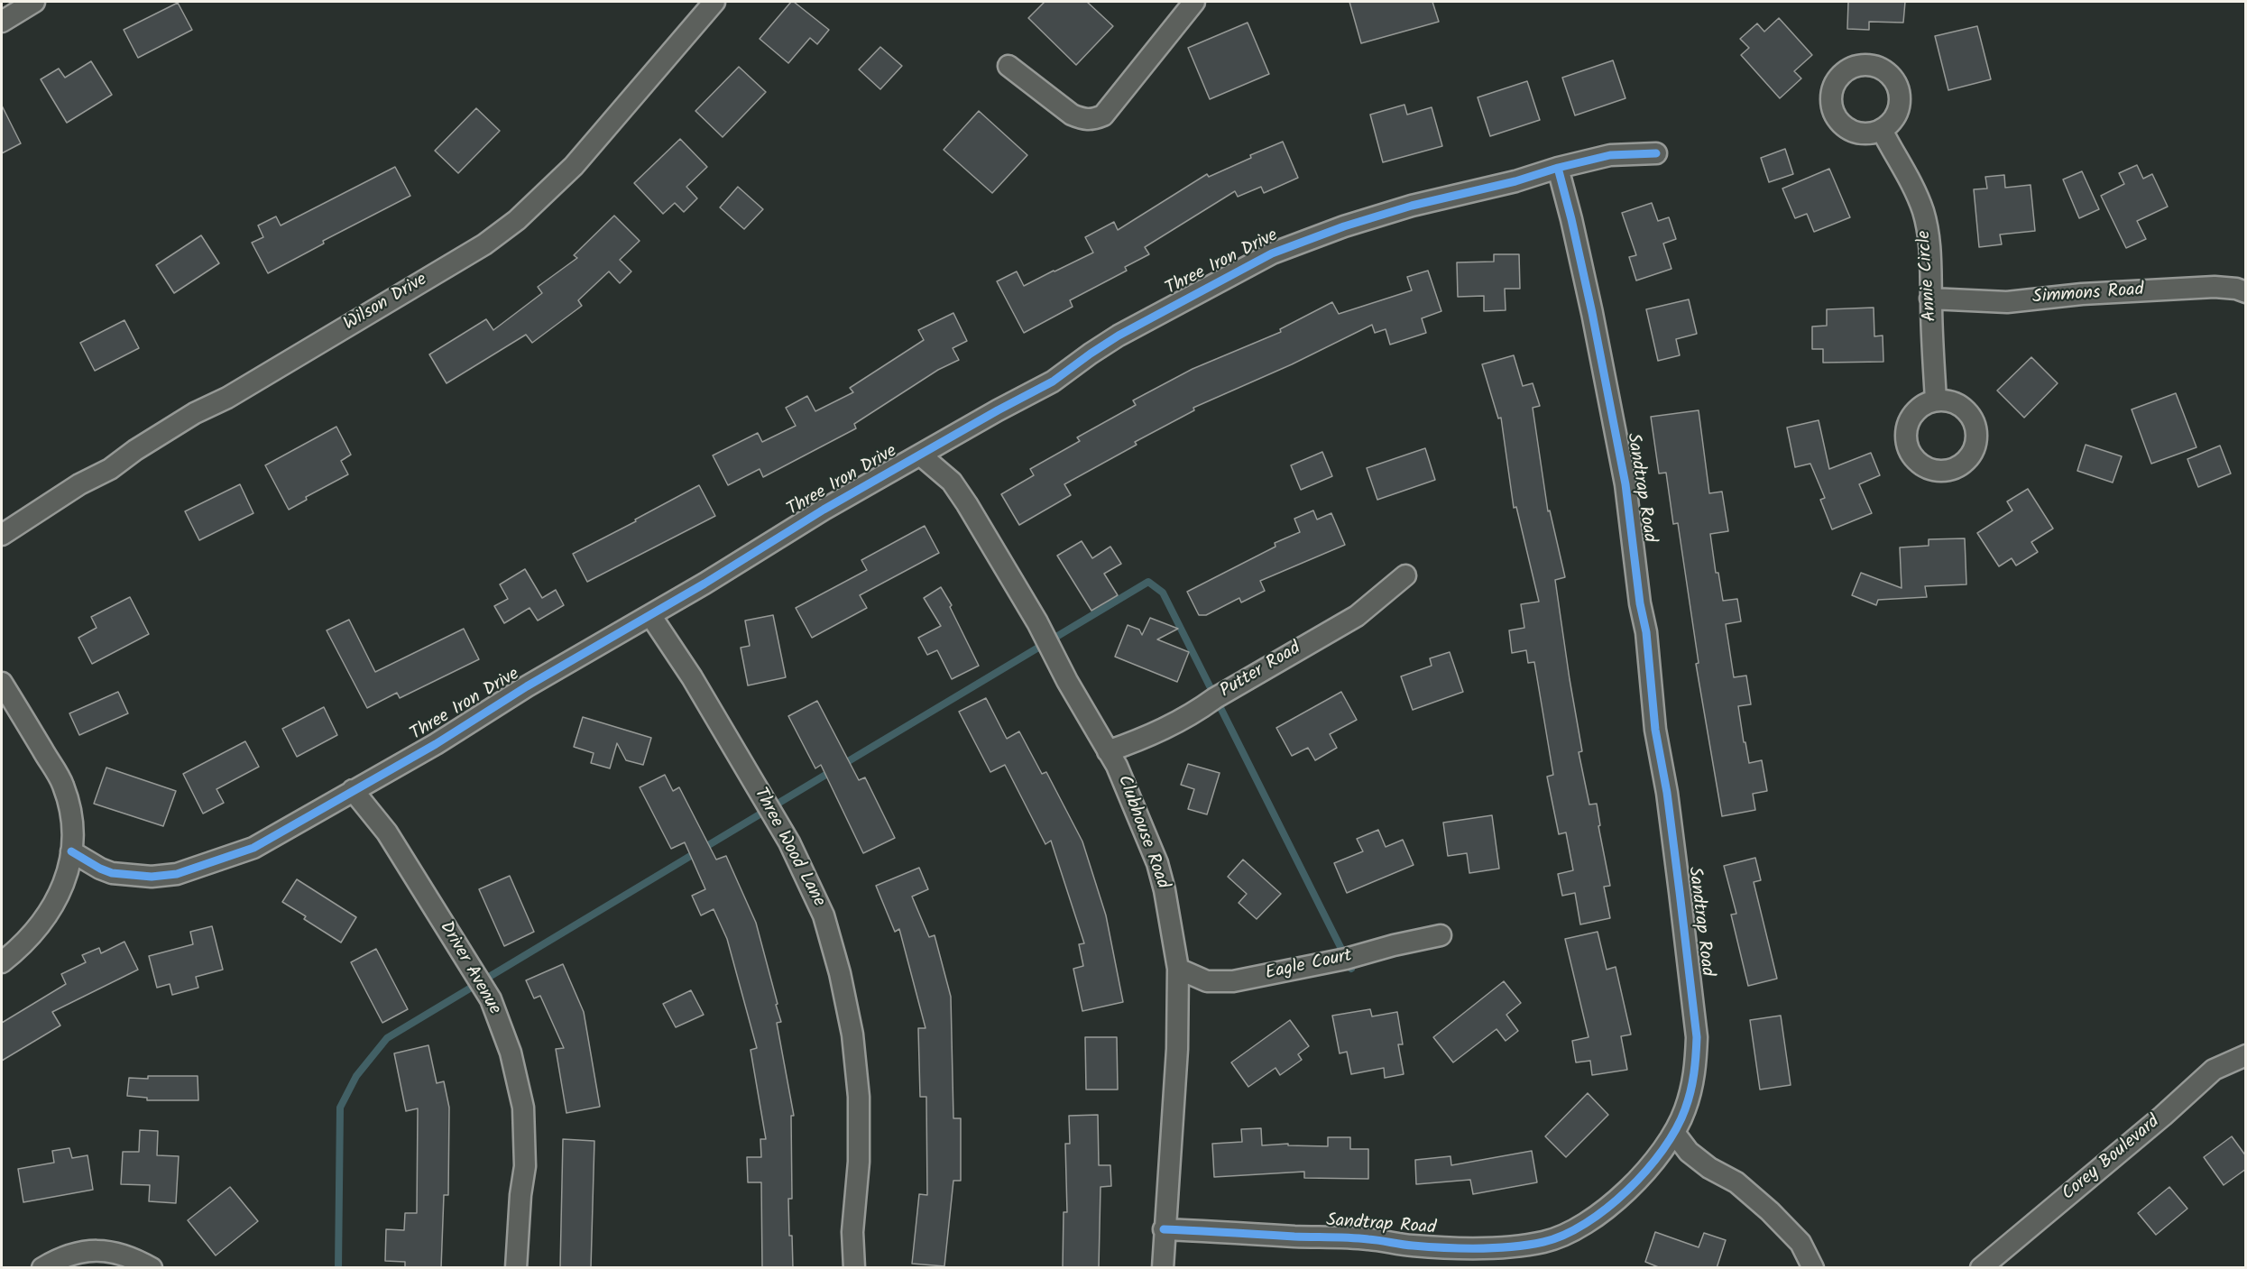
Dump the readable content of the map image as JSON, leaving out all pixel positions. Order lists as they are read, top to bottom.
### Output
{
  "streets": {
    "street": [
      "Three Iron Drive",
      "Annie Circle",
      "Simmons Road",
      "Wilson Drive",
      "Sandtrap Road",
      "Putter Road",
      "Clubhouse Road",
      "Three Wood Lane",
      "Eagle Court",
      "Driver Avenue",
      "Corey Boulevard"
    ]
  },
  "crossings": [
    ["Three Iron Drive", "Sandtrap Road"],
    ["Three Iron Drive", "Clubhouse Road"],
    ["Three Iron Drive", "Three Wood Lane"],
    ["Three Iron Drive", "Driver Avenue"],
    ["Annie Circle", "Simmons Road"],
    ["Sandtrap Road", "Clubhouse Road"],
    ["Putter Road", "Clubhouse Road"],
    ["Clubhouse Road", "Eagle Court"]
  ]
}
